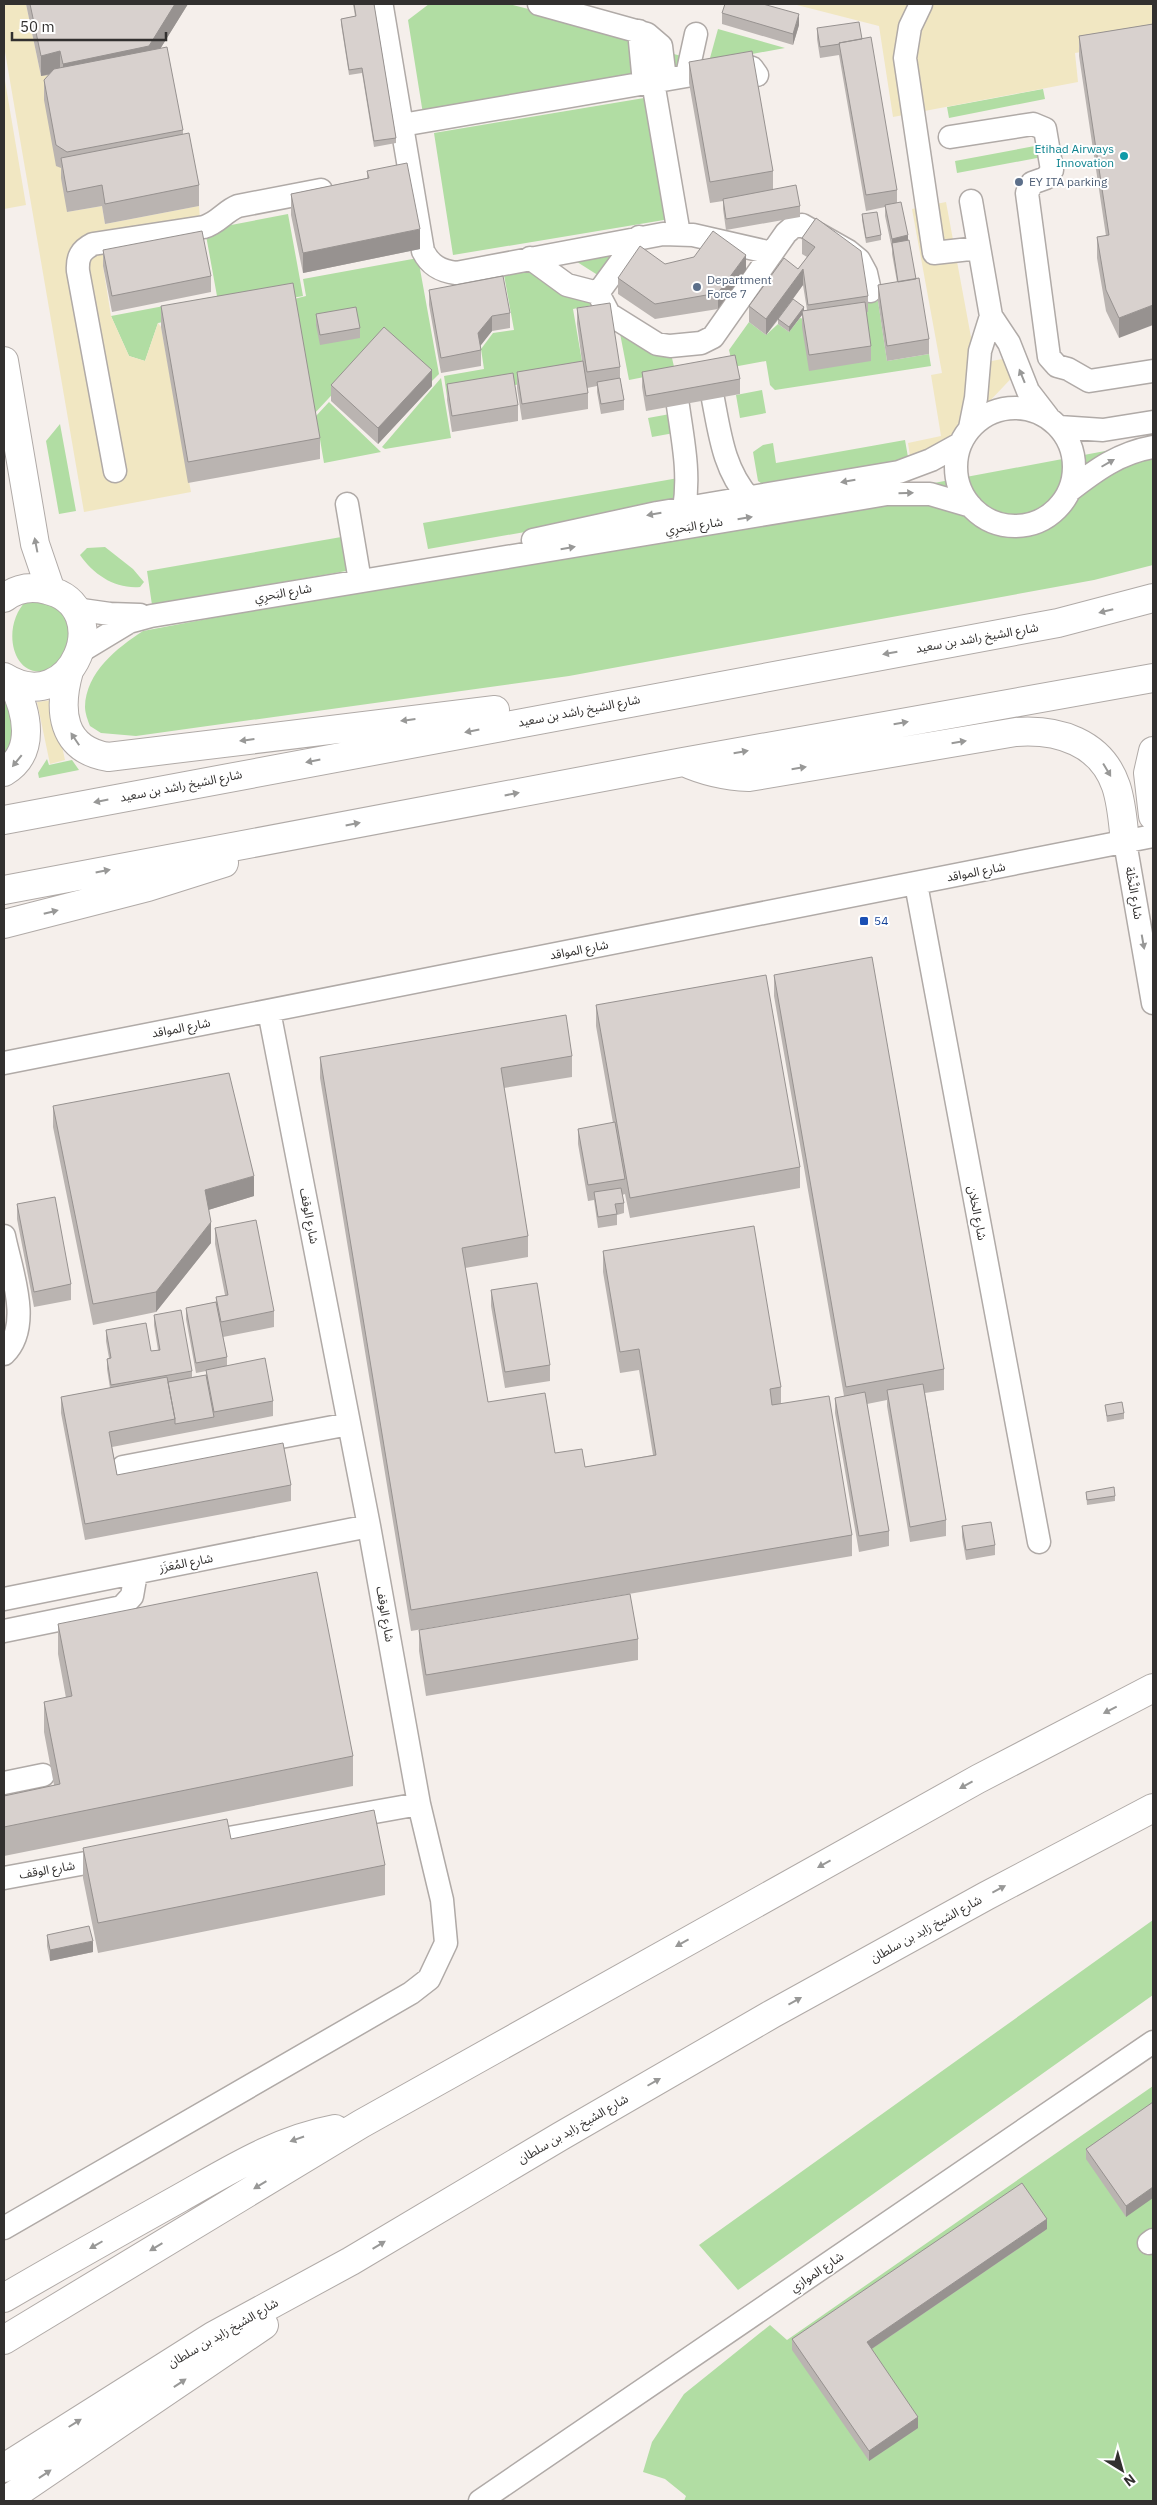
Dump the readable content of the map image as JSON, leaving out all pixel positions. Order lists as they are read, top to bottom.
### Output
{
  "streets": {
    "main road": ["شارع الشيخ راشد بن سعيد", "شارع الشيخ زايد بن سلطان"],
    "street": [
      "شارع البَحرِي",
      "شارع المواقد",
      "شارع النَّخْلة",
      "شارع الخلان",
      "شارع الوقف",
      "شارع المُعَزَز",
      "شارع الموازي"
    ]
  },
  "crossings": [
    ["شارع المواقد", "شارع النَّخْلة"],
    ["شارع المواقد", "شارع الخلان"],
    ["شارع المواقد", "شارع الوقف"],
    ["شارع الوقف", "شارع المُعَزَز"]
  ],
  "one_way": ["شارع النَّخْلة"],
  "places": {
    "other": ["Etihad Airways Innovation", "EY ITA parking", "Department Force 7"],
    "transit": ["54"]
  },
  "scale_bar": "50 m",
  "north": "bottom right"
}
